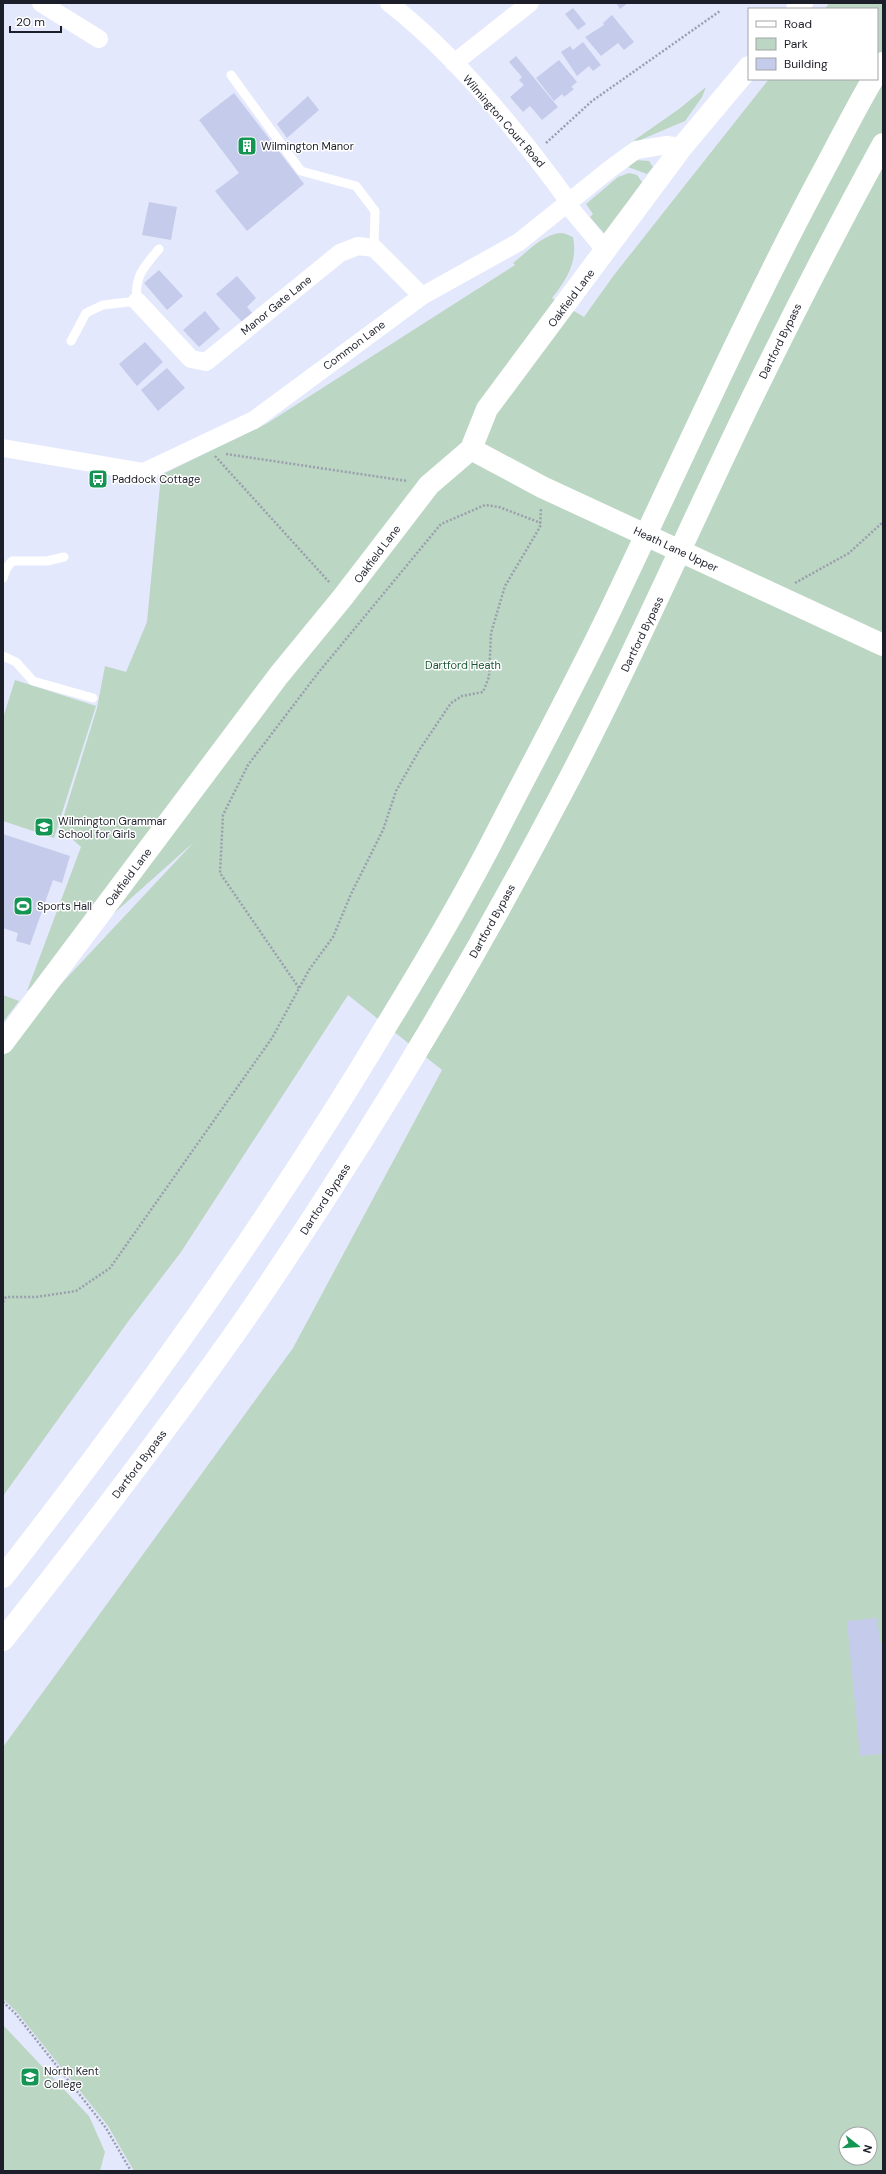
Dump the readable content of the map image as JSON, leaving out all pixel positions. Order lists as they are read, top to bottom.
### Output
{
  "streets": {
    "main road": ["Oakfield Lane", "Dartford Bypass", "Heath Lane Upper"],
    "street": ["Wilmington Court Road", "Manor Gate Lane", "Common Lane"]
  },
  "crossings": [
    ["Wilmington Court Road", "Oakfield Lane"],
    ["Wilmington Court Road", "Common Lane"],
    ["Oakfield Lane", "Common Lane"],
    ["Oakfield Lane", "Heath Lane Upper"]
  ],
  "parks": ["Dartford Heath"],
  "places": {
    "building": ["Wilmington Manor"],
    "bus stop": ["Paddock Cottage"],
    "school or university": ["Wilmington Grammar School for Girls", "North Kent College"],
    "sports": ["Sports Hall"]
  },
  "legend": ["Road", "Park", "Building"],
  "scale_bar": "20 m",
  "north": "right"
}
